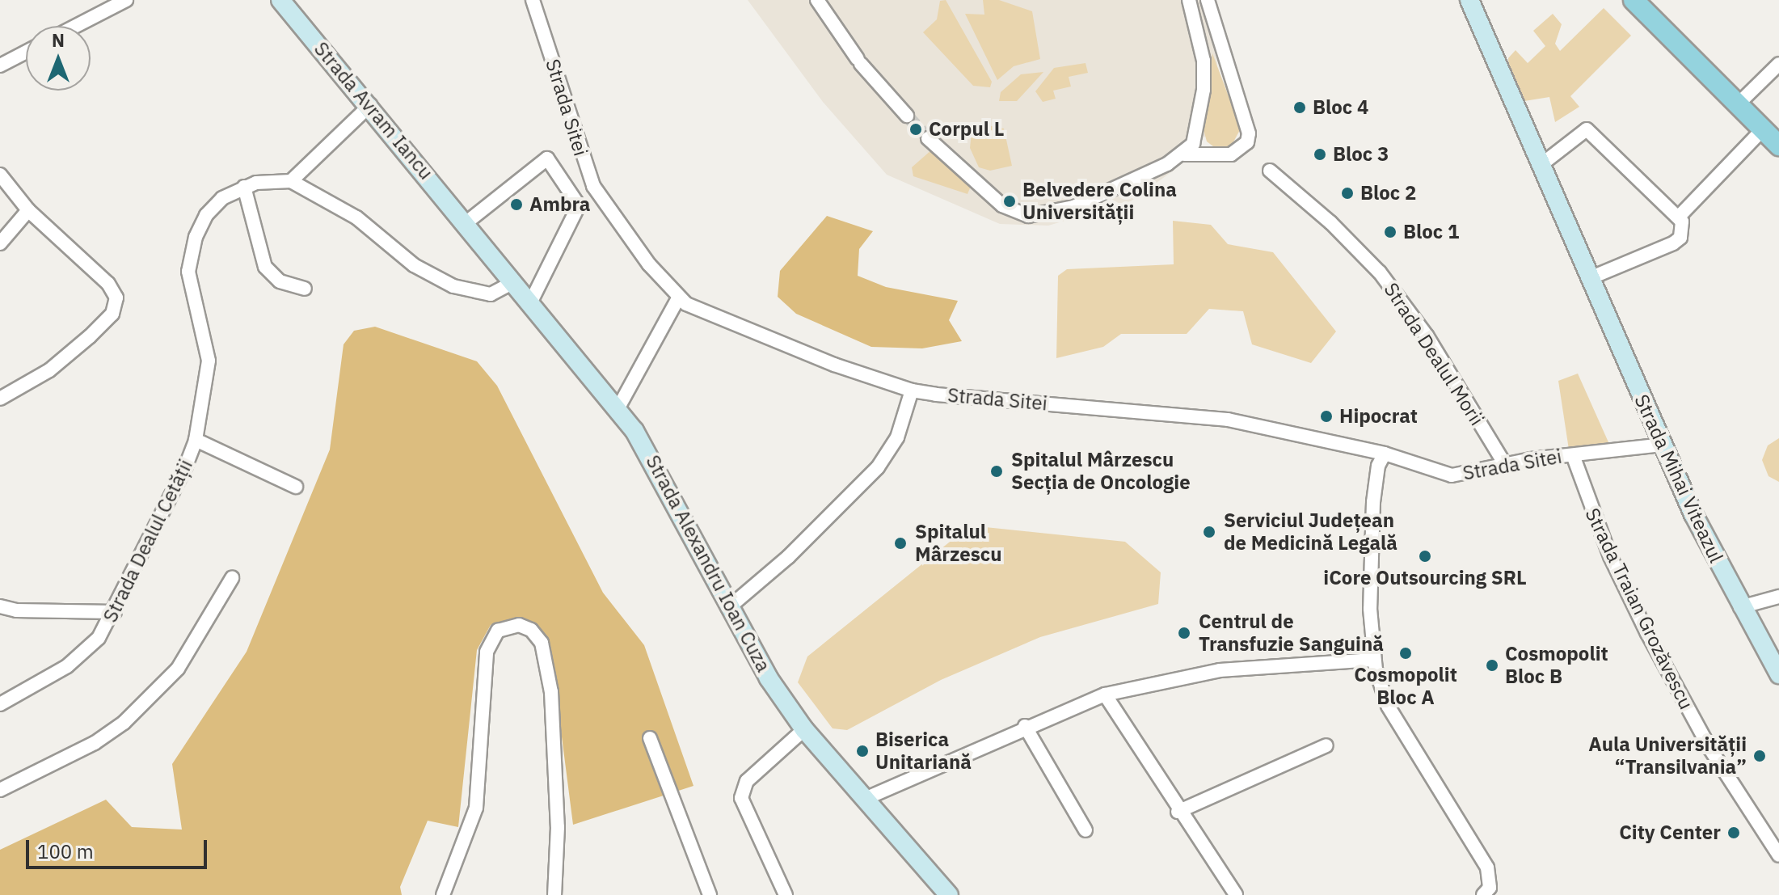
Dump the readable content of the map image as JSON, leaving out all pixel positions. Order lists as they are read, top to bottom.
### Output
{
  "streets": {
    "street": [
      "Strada Sitei",
      "Strada Avram Iancu",
      "Strada Dealul Morii",
      "Strada Mihai Viteazul",
      "Strada Dealul Cetății",
      "Strada Alexandru Ioan Cuza",
      "Strada Traian Grozăvescu"
    ]
  },
  "crossings": [
    ["Strada Sitei", "Strada Dealul Morii"],
    ["Strada Sitei", "Strada Mihai Viteazul"],
    ["Strada Sitei", "Strada Traian Grozăvescu"],
    ["Strada Avram Iancu", "Strada Alexandru Ioan Cuza"]
  ],
  "places": [
    "Bloc 4",
    "Corpul L",
    "Bloc 3",
    "Bloc 2",
    "Belvedere Colina Universității",
    "Ambra",
    "Bloc 1",
    "Hipocrat",
    "Spitalul Mârzescu Secția de Oncologie",
    "Serviciul Județean de Medicină Legală",
    "Spitalul Mârzescu",
    "iCore Outsourcing SRL",
    "Centrul de Transfuzie Sanguină",
    "Cosmopolit Bloc A",
    "Cosmopolit Bloc B",
    "Biserica Unitariană",
    "Aula Universității “Transilvania”",
    "City Center"
  ],
  "scale_bar": "100 m",
  "north": "top"
}
